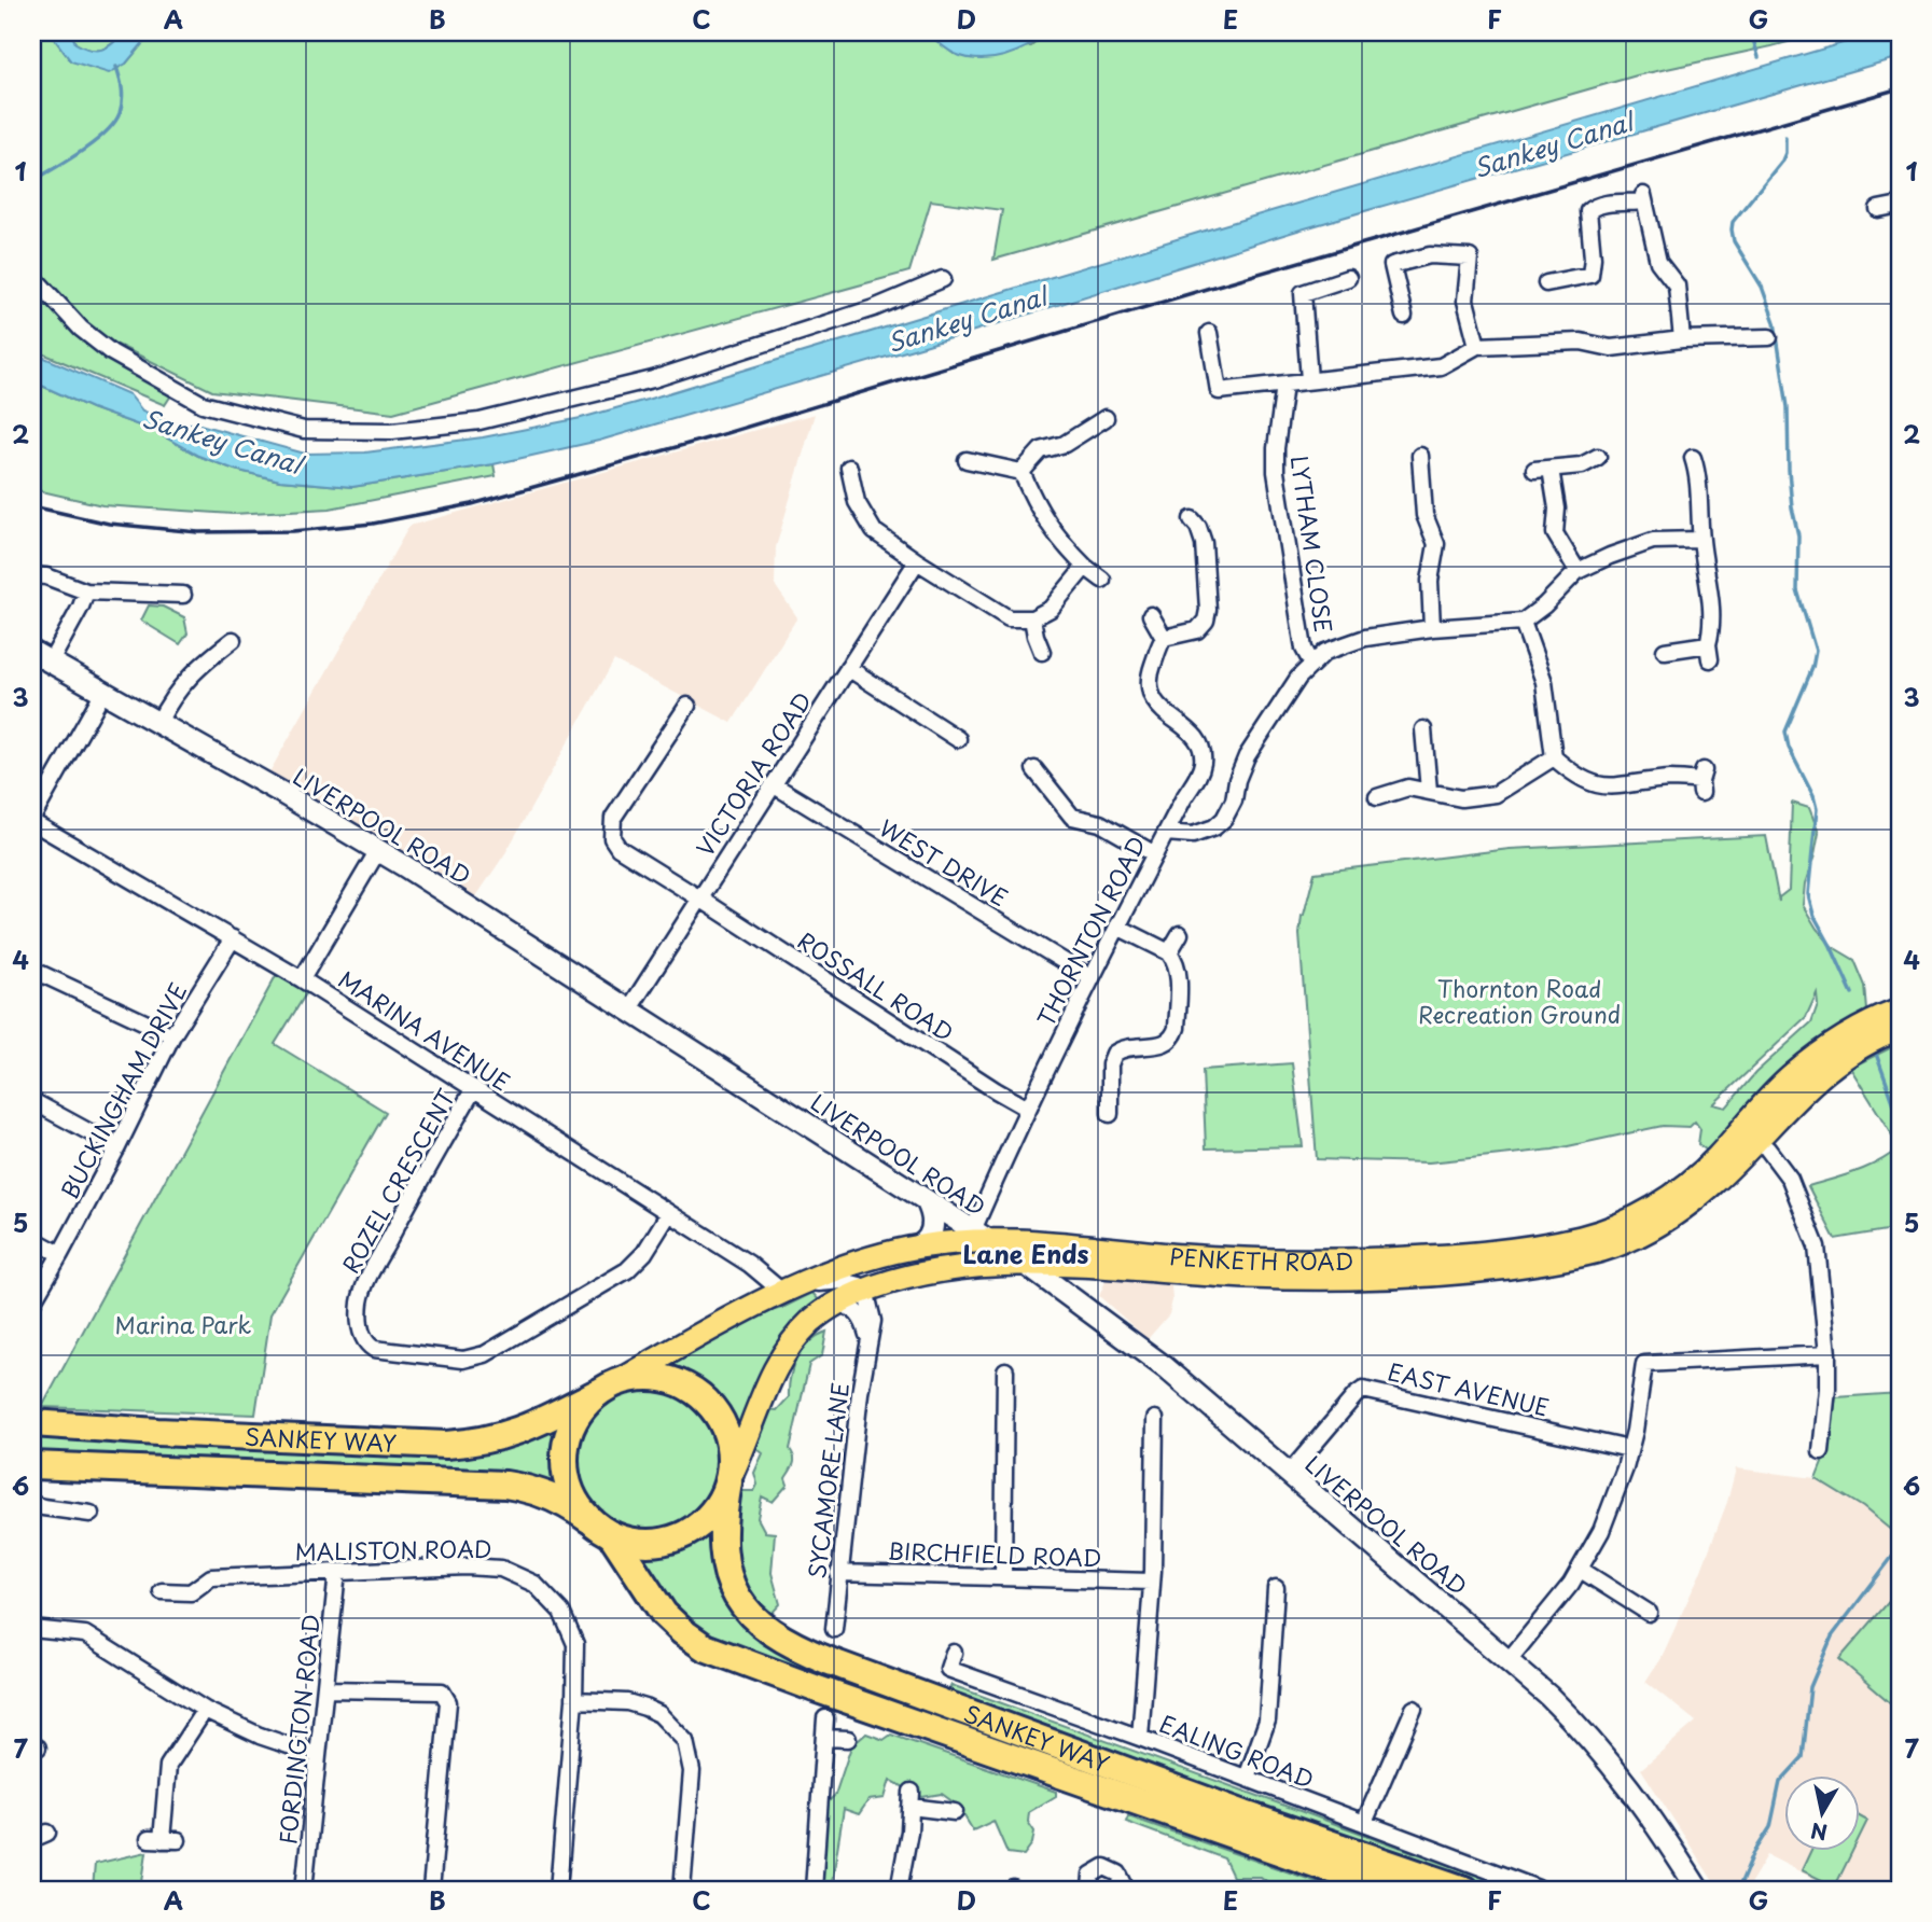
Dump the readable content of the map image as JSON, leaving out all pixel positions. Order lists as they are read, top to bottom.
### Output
{
  "streets": {
    "highway": ["SANKEY WAY"],
    "main road": ["PENKETH ROAD"],
    "street": [
      "LYTHAM CLOSE",
      "VICTORIA ROAD",
      "LIVERPOOL ROAD",
      "WEST DRIVE",
      "THORNTON ROAD",
      "ROSSALL ROAD",
      "MARINA AVENUE",
      "BUCKINGHAM DRIVE",
      "ROZEL CRESCENT",
      "EAST AVENUE",
      "SYCAMORE LANE",
      "MALISTON ROAD",
      "BIRCHFIELD ROAD",
      "FORDINGTON ROAD",
      "EALING ROAD"
    ]
  },
  "crossings": [
    ["LYTHAM CLOSE", "THORNTON ROAD"],
    ["VICTORIA ROAD", "LIVERPOOL ROAD"],
    ["VICTORIA ROAD", "WEST DRIVE"],
    ["VICTORIA ROAD", "ROSSALL ROAD"],
    ["LIVERPOOL ROAD", "THORNTON ROAD"],
    ["LIVERPOOL ROAD", "PENKETH ROAD"],
    ["LIVERPOOL ROAD", "EAST AVENUE"],
    ["WEST DRIVE", "THORNTON ROAD"],
    ["THORNTON ROAD", "ROSSALL ROAD"],
    ["THORNTON ROAD", "PENKETH ROAD"],
    ["MARINA AVENUE", "BUCKINGHAM DRIVE"],
    ["MARINA AVENUE", "ROZEL CRESCENT"],
    ["MARINA AVENUE", "PENKETH ROAD"],
    ["PENKETH ROAD", "SANKEY WAY"],
    ["PENKETH ROAD", "SYCAMORE LANE"],
    ["SYCAMORE LANE", "BIRCHFIELD ROAD"],
    ["MALISTON ROAD", "FORDINGTON ROAD"]
  ],
  "districts": ["Lane Ends"],
  "water": ["Sankey Canal"],
  "parks": ["Thornton Road Recreation Ground", "Marina Park"],
  "north": "bottom",
  "grid": {
    "columns": [
      "A",
      "B",
      "C",
      "D",
      "E",
      "F",
      "G"
    ],
    "rows": [
      "1",
      "2",
      "3",
      "4",
      "5",
      "6",
      "7"
    ]
  }
}
